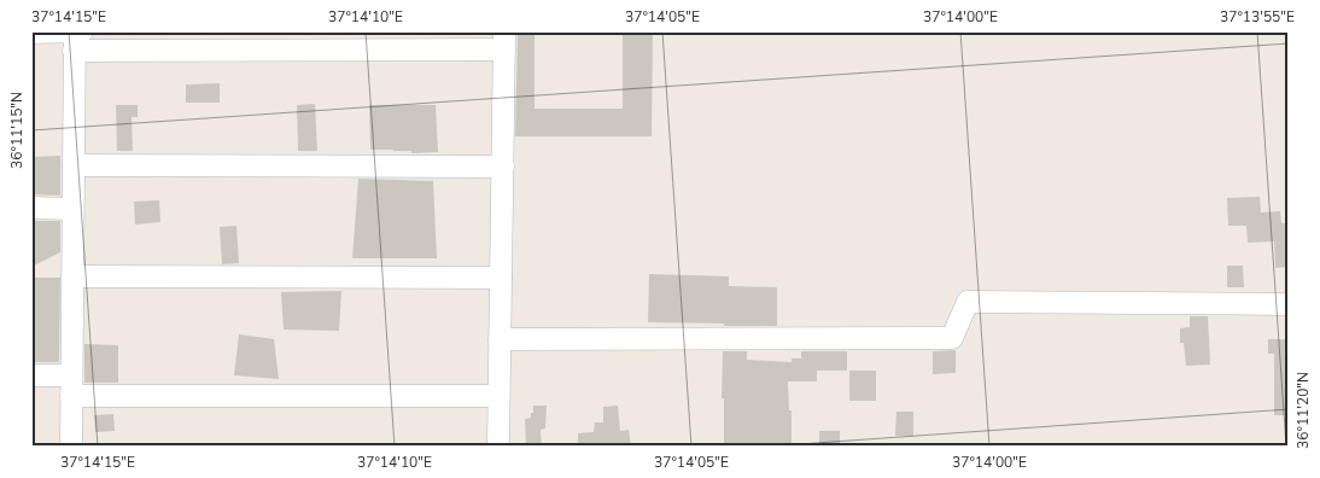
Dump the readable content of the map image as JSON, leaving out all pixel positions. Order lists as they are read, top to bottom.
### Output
{
  "coordinates": [
    "37°14'15\"E",
    "37°14'10\"E",
    "37°14'05\"E",
    "37°14'00\"E",
    "37°13'55\"E",
    "36°11'15\"N",
    "36°11'20\"N"
  ]
}
